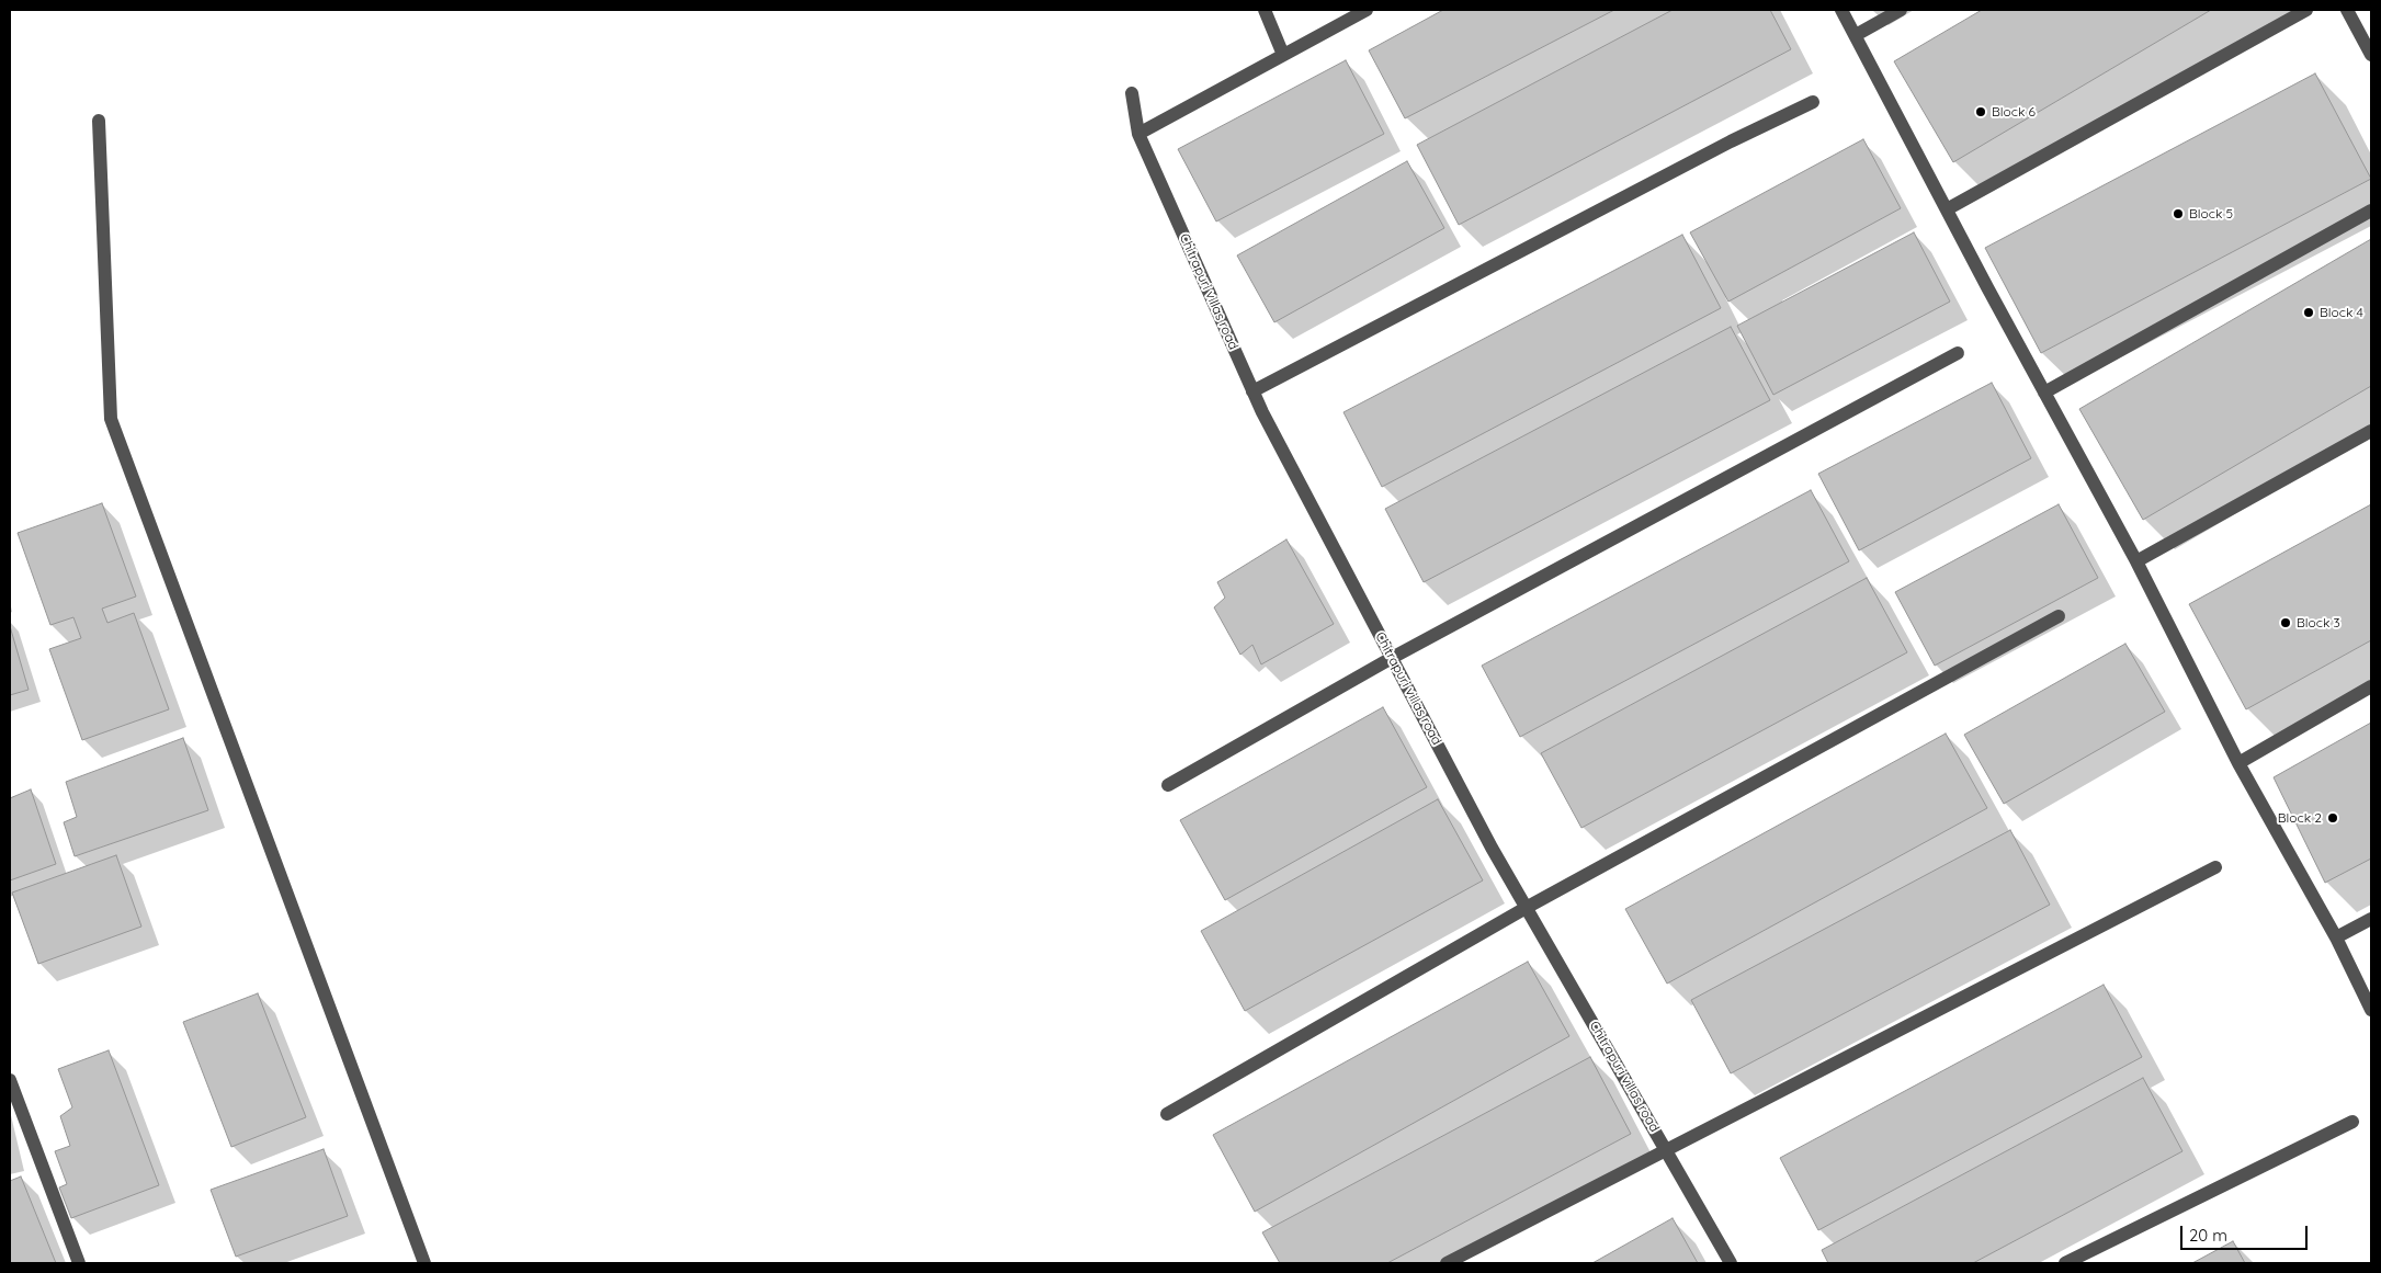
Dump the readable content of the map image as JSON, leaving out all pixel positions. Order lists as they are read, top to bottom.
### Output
{
  "streets": {
    "street": ["Chitrapuri villas road"]
  },
  "places": [
    "Block 6",
    "Block 5",
    "Block 4",
    "Block 3",
    "Block 2"
  ],
  "scale_bar": "20 m"
}
